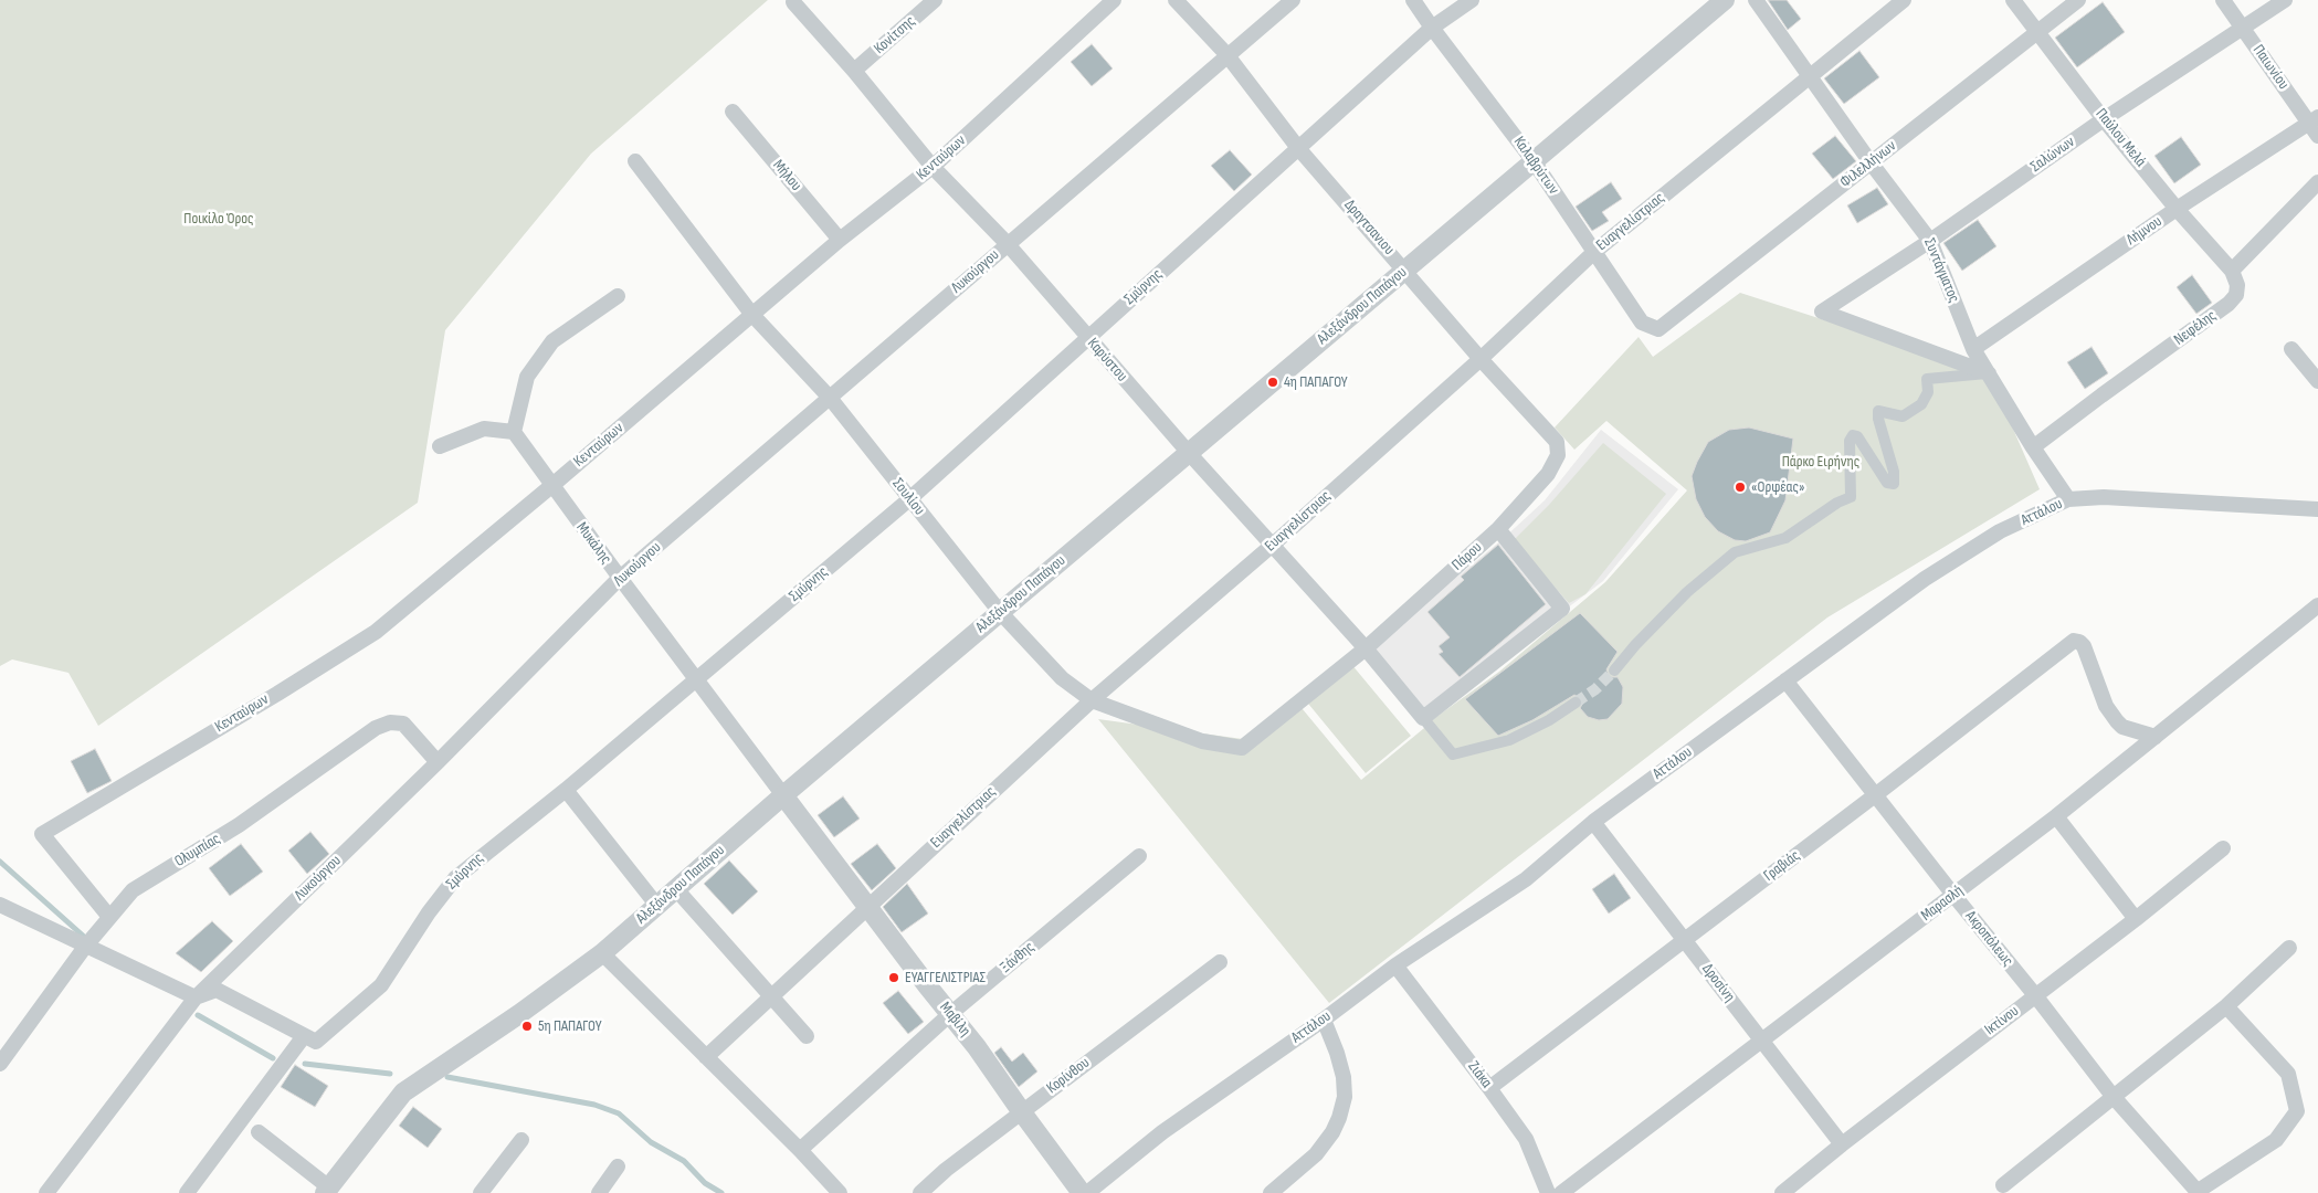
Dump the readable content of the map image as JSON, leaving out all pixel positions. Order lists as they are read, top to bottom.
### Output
{
  "streets": {
    "street": [
      "Κονίτσης",
      "Παιωνίου",
      "Παύλου Μελά",
      "Σαλώνων",
      "Κενταύρων",
      "Φιλελλήνων",
      "Καλαβρύτων",
      "Μήλου",
      "Ευαγγελίστριας",
      "Δραγτσανιου",
      "Λήμνου",
      "Συντάγματος",
      "Λυκούργου",
      "Σμύρνης",
      "Αλεξάνδρου Παπάγου",
      "Νεφέλης",
      "Καρύστου",
      "Σουλίου",
      "Αττάλου",
      "Μυκάλης",
      "Πάρου",
      "Ολυμπίας",
      "Γραβιάς",
      "Μαρασλή",
      "Ακροπόλεως",
      "Ξάνθης",
      "Δροσίνη",
      "Μαβίλη",
      "Ικτίνου",
      "Ζιάκα",
      "Κορίνθου"
    ]
  },
  "crossings": [
    ["Κονίτσης", "Καρύστου"],
    ["Παιωνίου", "Σαλώνων"],
    ["Παιωνίου", "Λήμνου"],
    ["Παύλου Μελά", "Σαλώνων"],
    ["Παύλου Μελά", "Φιλελλήνων"],
    ["Παύλου Μελά", "Λήμνου"],
    ["Παύλου Μελά", "Νεφέλης"],
    ["Σαλώνων", "Συντάγματος"],
    ["Κενταύρων", "Μήλου"],
    ["Κενταύρων", "Καρύστου"],
    ["Κενταύρων", "Σουλίου"],
    ["Κενταύρων", "Μυκάλης"],
    ["Κενταύρων", "Ολυμπίας"],
    ["Φιλελλήνων", "Καλαβρύτων"],
    ["Φιλελλήνων", "Συντάγματος"],
    ["Καλαβρύτων", "Ευαγγελίστριας"],
    ["Καλαβρύτων", "Σμύρνης"],
    ["Καλαβρύτων", "Αλεξάνδρου Παπάγου"],
    ["Ευαγγελίστριας", "Δραγτσανιου"],
    ["Ευαγγελίστριας", "Συντάγματος"],
    ["Ευαγγελίστριας", "Καρύστου"],
    ["Ευαγγελίστριας", "Σουλίου"],
    ["Ευαγγελίστριας", "Μαβίλη"],
    ["Δραγτσανιου", "Λυκούργου"],
    ["Δραγτσανιου", "Σμύρνης"],
    ["Δραγτσανιου", "Αλεξάνδρου Παπάγου"],
    ["Δραγτσανιου", "Πάρου"],
    ["Λήμνου", "Συντάγματος"],
    ["Συντάγματος", "Νεφέλης"],
    ["Συντάγματος", "Αττάλου"],
    ["Λυκούργου", "Καρύστου"],
    ["Λυκούργου", "Σουλίου"],
    ["Λυκούργου", "Μυκάλης"],
    ["Λυκούργου", "Ολυμπίας"],
    ["Σμύρνης", "Καρύστου"],
    ["Σμύρνης", "Σουλίου"],
    ["Σμύρνης", "Μυκάλης"],
    ["Αλεξάνδρου Παπάγου", "Καρύστου"],
    ["Αλεξάνδρου Παπάγου", "Σουλίου"],
    ["Αλεξάνδρου Παπάγου", "Μυκάλης"],
    ["Αλεξάνδρου Παπάγου", "Μαβίλη"],
    ["Καρύστου", "Σουλίου"],
    ["Καρύστου", "Πάρου"],
    ["Σουλίου", "Πάρου"],
    ["Αττάλου", "Ακροπόλεως"],
    ["Αττάλου", "Δροσίνη"],
    ["Αττάλου", "Ζιάκα"],
    ["Μυκάλης", "Μαβίλη"],
    ["Γραβιάς", "Μαρασλή"],
    ["Γραβιάς", "Ακροπόλεως"],
    ["Γραβιάς", "Δροσίνη"],
    ["Γραβιάς", "Ζιάκα"],
    ["Μαρασλή", "Ακροπόλεως"],
    ["Μαρασλή", "Δροσίνη"],
    ["Ακροπόλεως", "Ικτίνου"],
    ["Ξάνθης", "Μαβίλη"],
    ["Δροσίνη", "Ικτίνου"],
    ["Μαβίλη", "Κορίνθου"]
  ],
  "parks": ["Ποικίλο Όρος", "Πάρκο Ειρήνης"],
  "places": [
    "4η ΠΑΠΑΓΟΥ",
    "«Ορφέας»",
    "ΕΥΑΓΓΕΛΙΣΤΡΙΑΣ",
    "5η ΠΑΠΑΓΟΥ"
  ]
}
